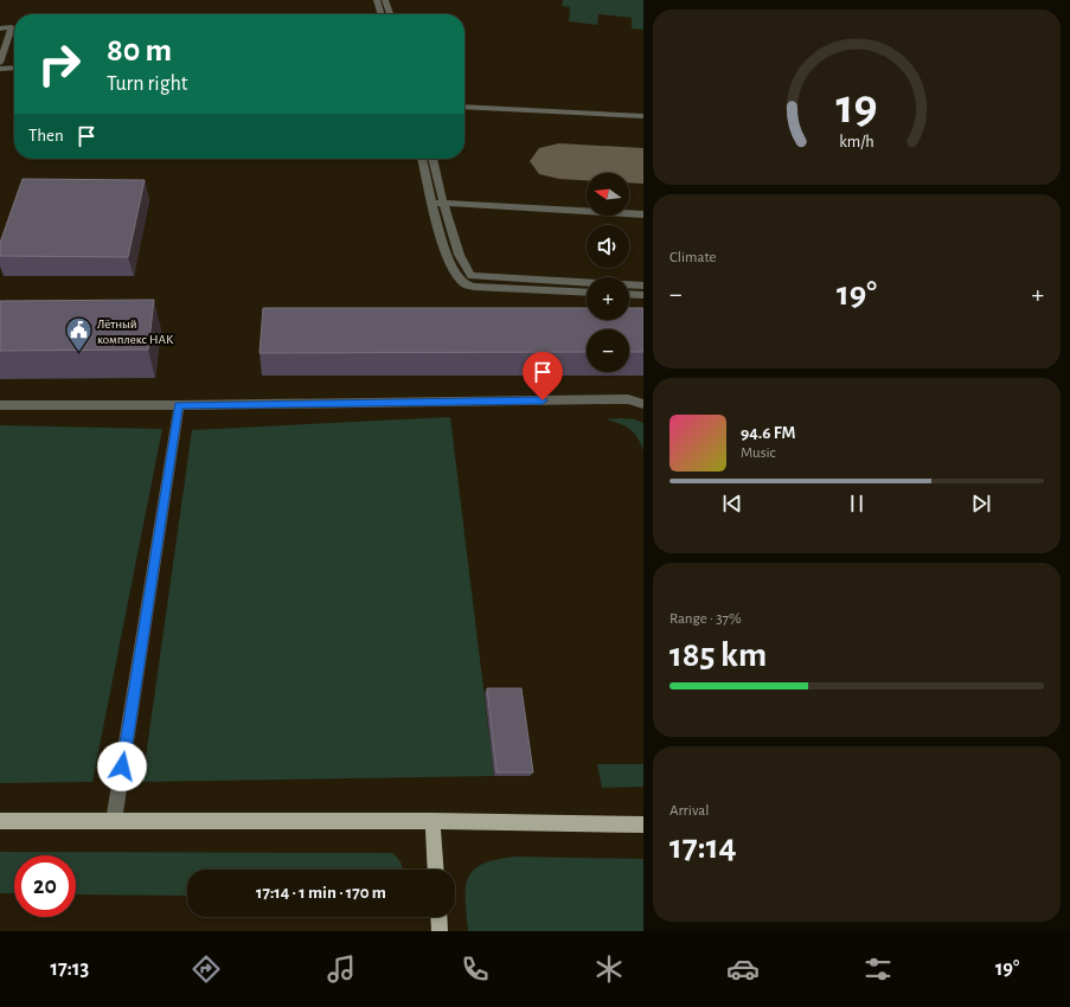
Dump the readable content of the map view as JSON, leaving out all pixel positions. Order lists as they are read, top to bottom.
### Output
{
  "places": {
    "public building": ["Лётный комплекс НАК"]
  },
  "north": "left",
  "page": {
    "turn": ["80 m", "Turn right"],
    "then": "Then",
    "map_buttons": ["+", "−"],
    "tile": [
      "Climate",
      ["Range · 37%", "185 km"],
      ["Arrival", "17:14"]
    ],
    "heat": ["−", "19°", "+"],
    "song": ["94.6 FM", "Music"],
    "limit": "20",
    "trip": "17:14 · 1 min · 170 m",
    "tabs": ["17:13", "19°"],
    "gauge": ["19", "km/h"]
  }
}
